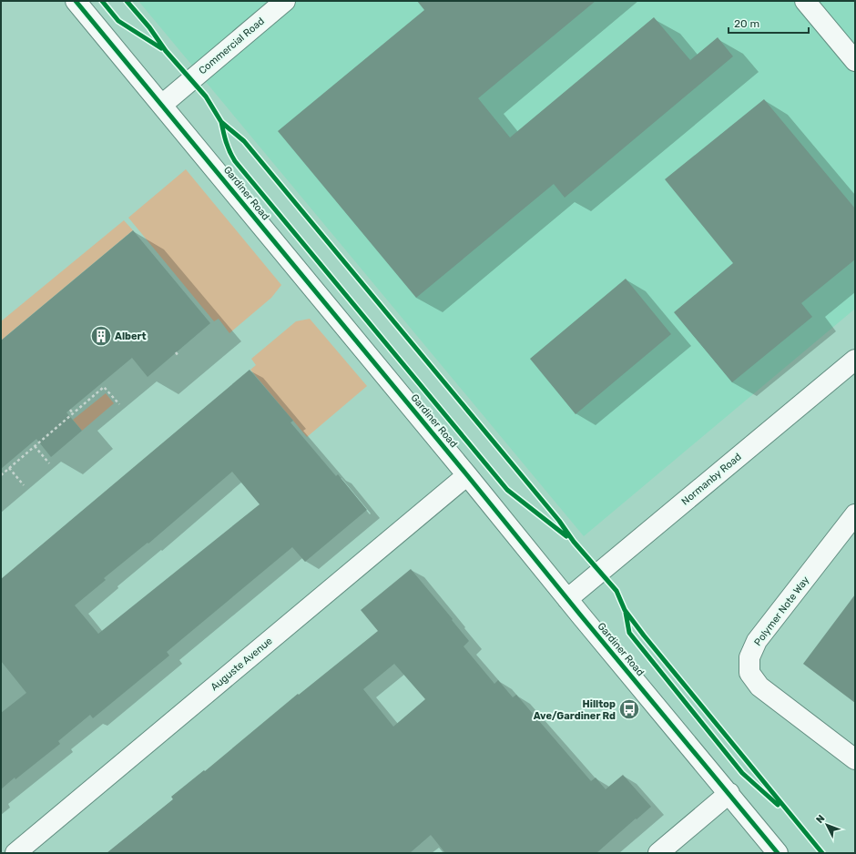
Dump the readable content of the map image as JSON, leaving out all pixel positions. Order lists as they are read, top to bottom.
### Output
{
  "streets": {
    "street": [
      "Commercial Road",
      "Gardiner Road",
      "Normanby Road",
      "Polymer Note Way",
      "Auguste Avenue"
    ]
  },
  "crossings": [
    ["Commercial Road", "Gardiner Road"],
    ["Gardiner Road", "Normanby Road"],
    ["Gardiner Road", "Auguste Avenue"]
  ],
  "places": {
    "building": ["Albert"],
    "bus stop": ["Hilltop Ave/Gardiner Rd"]
  },
  "scale_bar": "20 m",
  "north": "top left"
}
